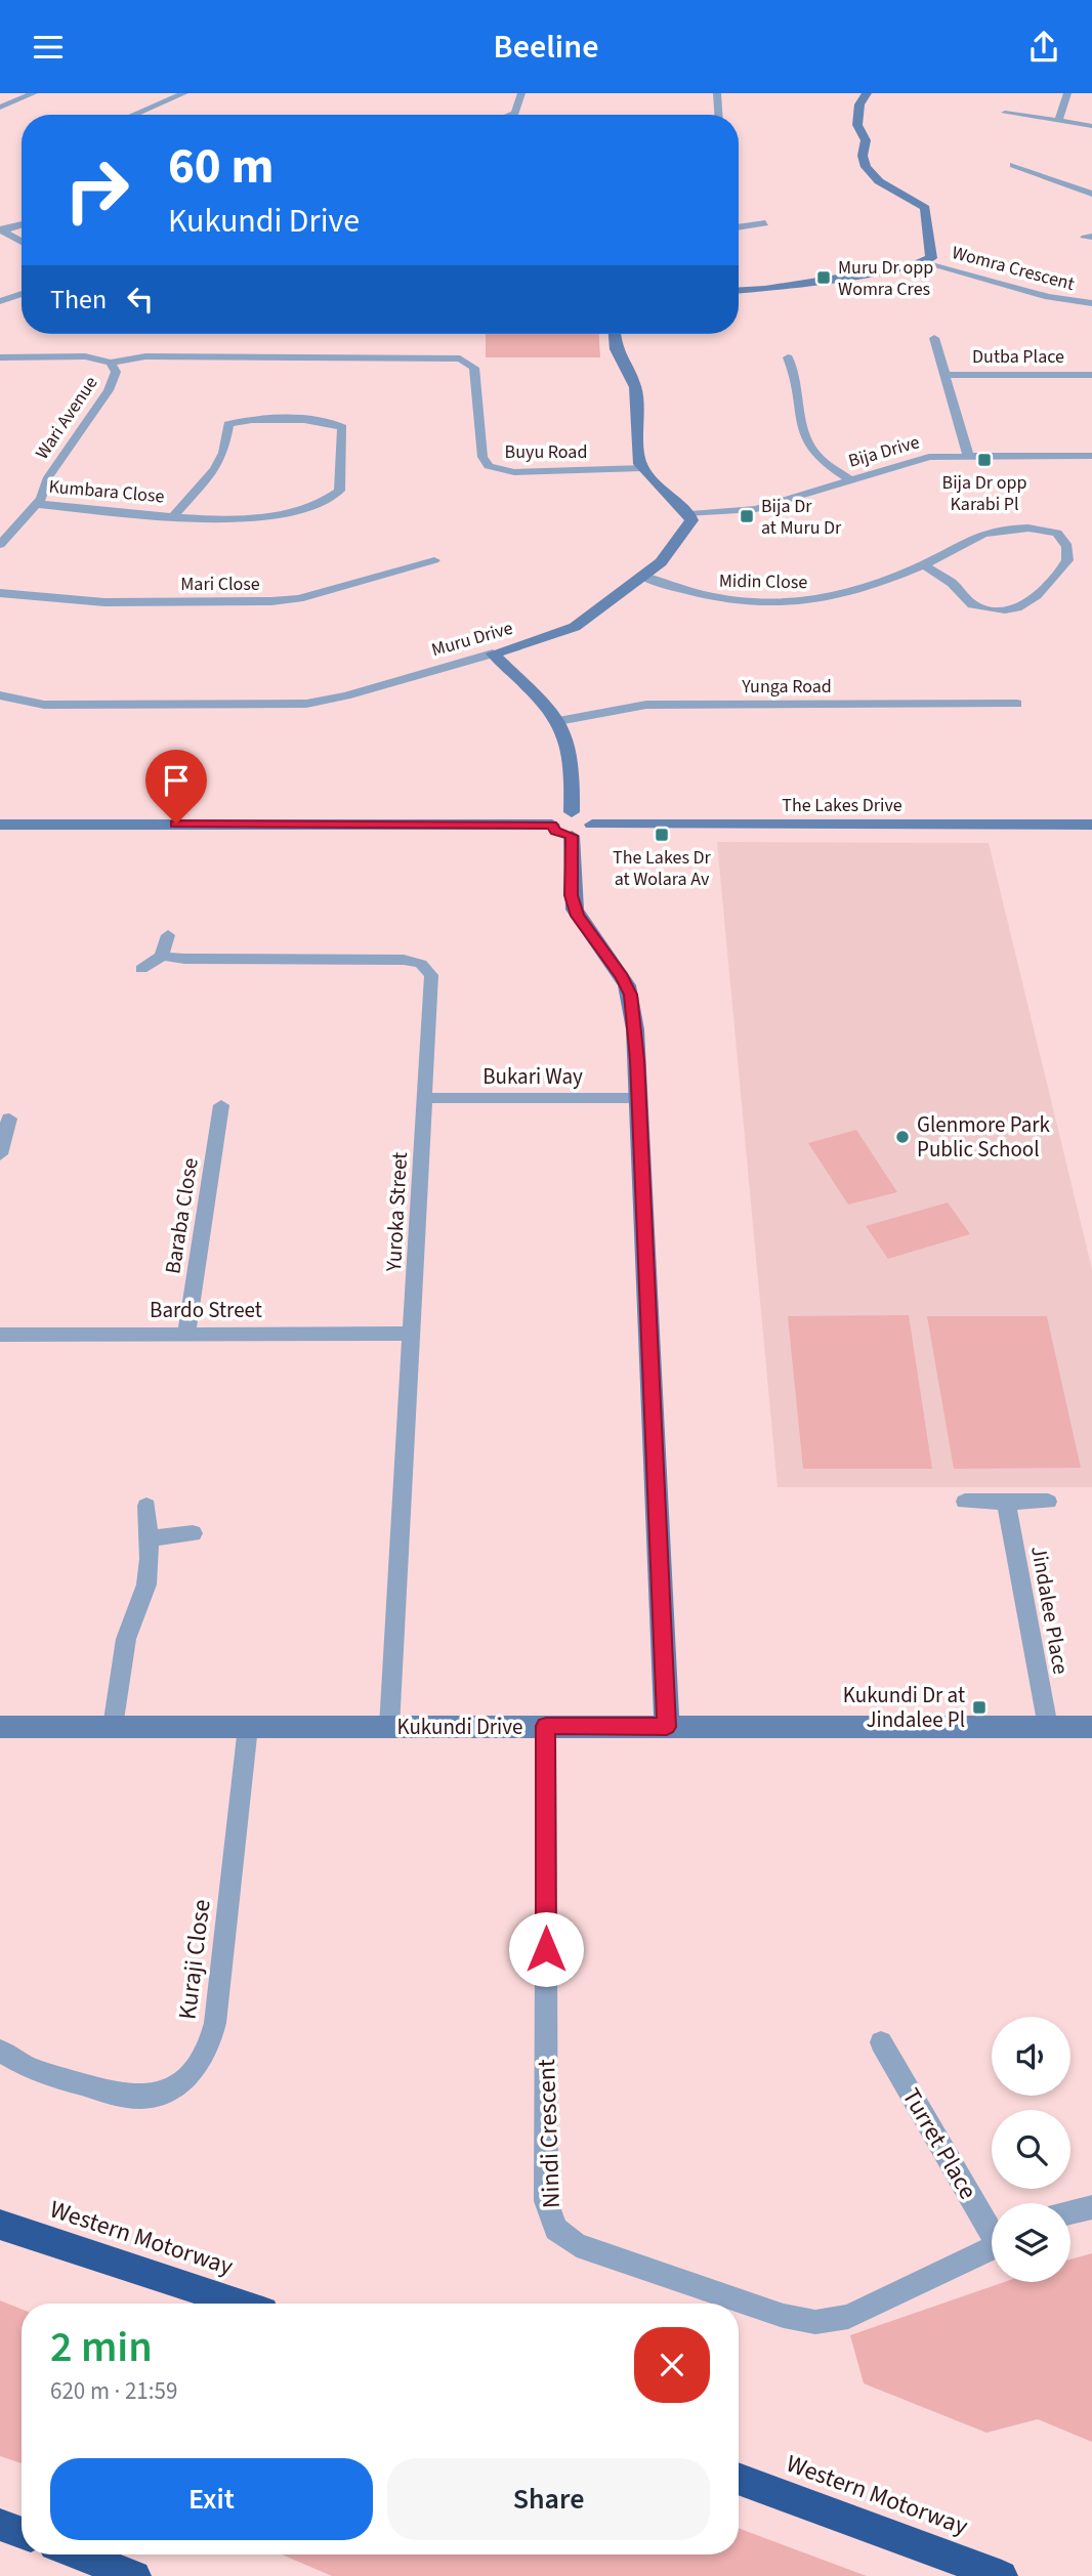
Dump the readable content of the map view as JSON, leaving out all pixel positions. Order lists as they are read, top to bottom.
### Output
{
  "streets": {
    "highway": ["Western Motorway"],
    "street": [
      "Womra Crescent",
      "Dutba Place",
      "Wari Avenue",
      "Buyu Road",
      "Bija Drive",
      "Kumbara Close",
      "Midin Close",
      "Mari Close",
      "Muru Drive",
      "Yunga Road",
      "The Lakes Drive",
      "Bukari Way",
      "Yuroka Street",
      "Baraba Close",
      "Bardo Street",
      "Jindalee Place",
      "Kukundi Drive",
      "Kuraji Close",
      "Nindi Crescent",
      "Turret Place"
    ]
  },
  "crossings": [
    ["Wari Avenue", "Buyu Road"],
    ["Wari Avenue", "Kumbara Close"],
    ["Bija Drive", "Muru Drive"],
    ["Midin Close", "Muru Drive"],
    ["Bukari Way", "Yuroka Street"],
    ["Yuroka Street", "Bardo Street"],
    ["Yuroka Street", "Kukundi Drive"],
    ["Baraba Close", "Bardo Street"],
    ["Jindalee Place", "Kukundi Drive"],
    ["Kukundi Drive", "Kuraji Close"],
    ["Kukundi Drive", "Nindi Crescent"]
  ],
  "places": {
    "transit": [
      "Muru Dr opp Womra Cres",
      "Bija Dr opp Karabi Pl",
      "Bija Dr at Muru Dr",
      "The Lakes Dr at Wolara Av",
      "Kukundi Dr at Jindalee Pl"
    ],
    "other": ["Glenmore Park Public School"]
  },
  "page": {
    "header": "Beeline",
    "turn": ["60 m", "Kukundi Drive"],
    "then": "Then",
    "heading": ["2 min", "620 m · 21:59"],
    "buttons": ["Exit", "Share"]
  }
}
